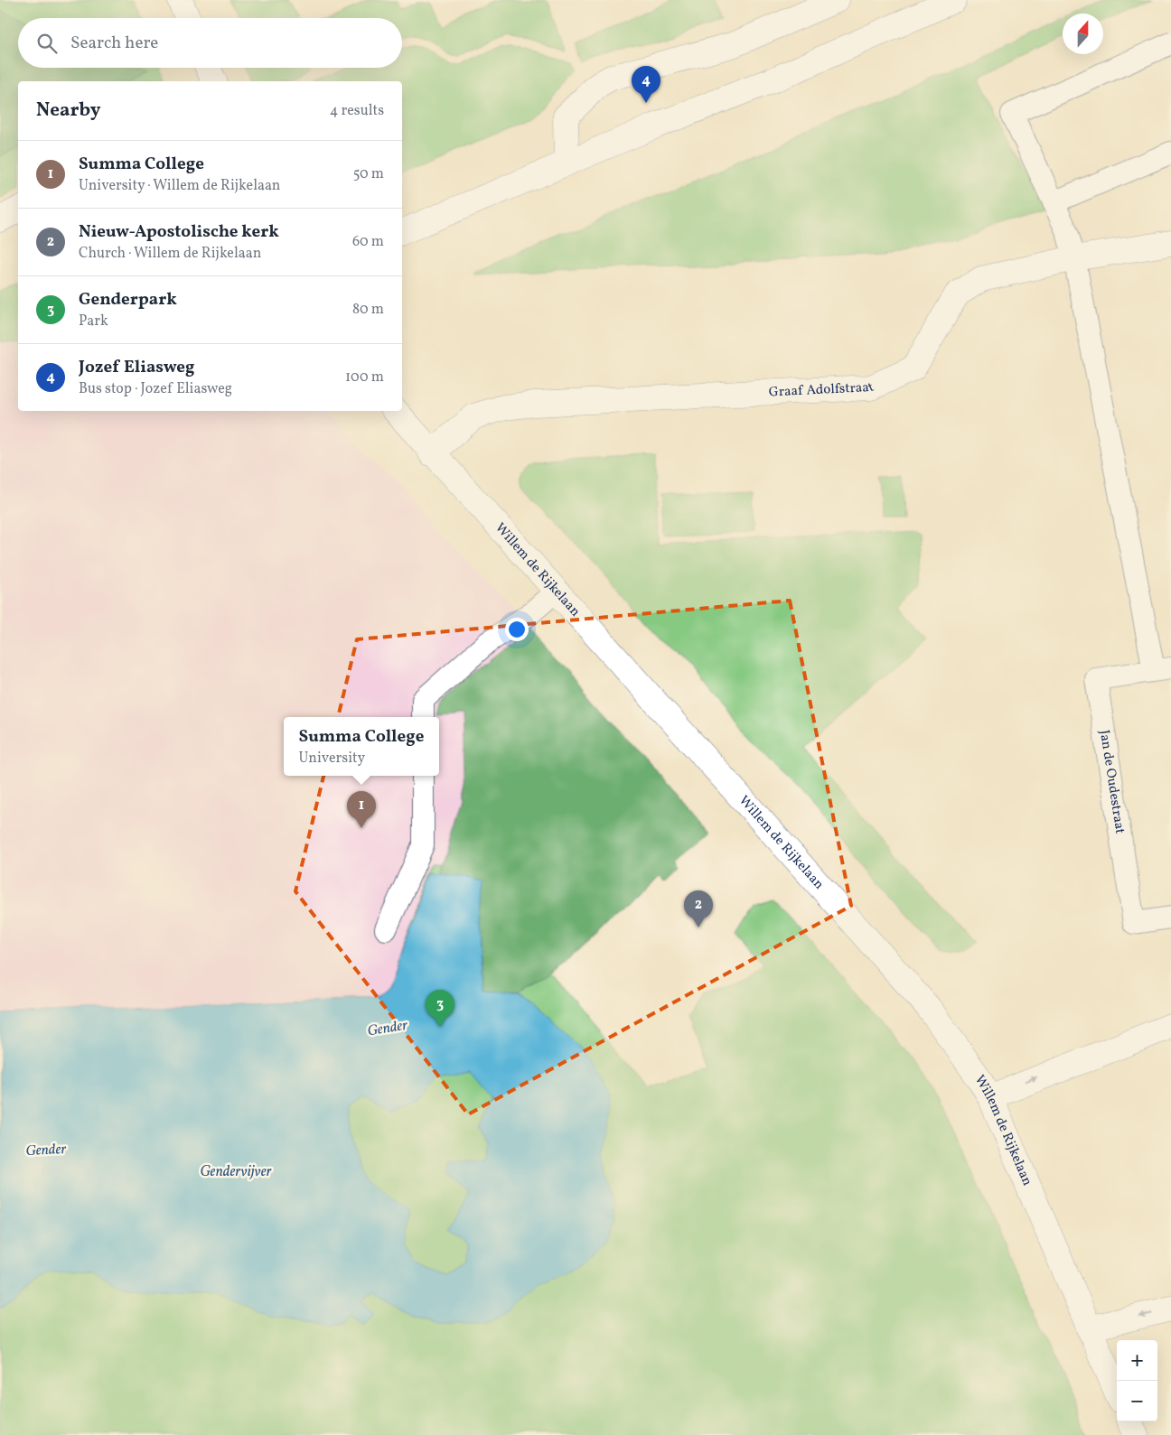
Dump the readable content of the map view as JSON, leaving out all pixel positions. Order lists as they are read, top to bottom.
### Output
{
  "streets": {
    "street": ["Graaf Adolfstraat", "Willem de Rijkelaan"],
    "lane": ["Jan de Oudestraat"]
  },
  "crossings": [
    ["Graaf Adolfstraat", "Willem de Rijkelaan"]
  ],
  "water": ["Gender", "Gendervijver"],
  "north": "top",
  "page": {
    "search": "Search here",
    "pins": [
      "4",
      "1",
      "2",
      "3"
    ],
    "heading": ["Nearby", "4 results"],
    "list": [
      {
        "mark": "1",
        "name": "Summa College",
        "note": "University · Willem de Rijkelaan",
        "value": "50 m"
      },
      {
        "mark": "2",
        "name": "Nieuw-Apostolische kerk",
        "note": "Church · Willem de Rijkelaan",
        "value": "60 m"
      },
      {
        "mark": "3",
        "name": "Genderpark",
        "note": "Park",
        "value": "80 m"
      },
      {
        "mark": "4",
        "name": "Jozef Eliasweg",
        "note": "Bus stop · Jozef Eliasweg",
        "value": "100 m"
      }
    ],
    "popup": ["Summa College", "University"],
    "map_buttons": ["+", "−"]
  }
}
